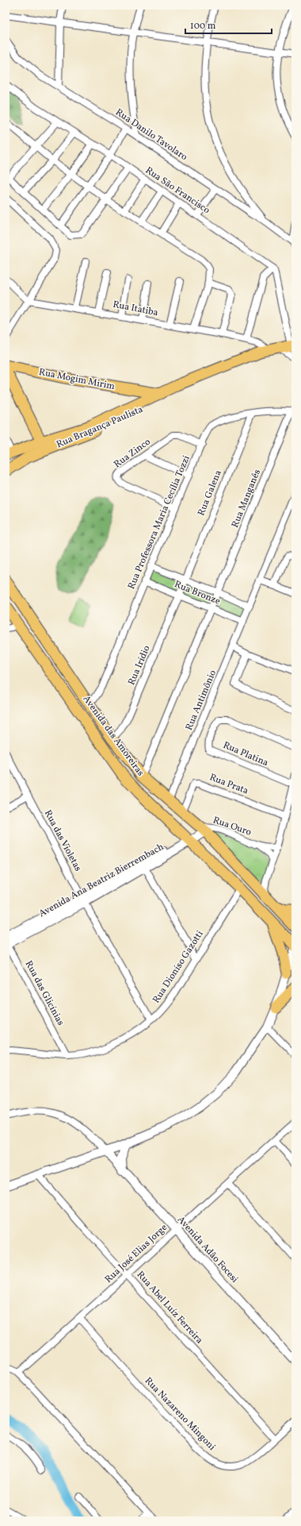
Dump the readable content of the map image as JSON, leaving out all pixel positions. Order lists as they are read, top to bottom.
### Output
{
  "streets": {
    "main road": ["Rua Mogim Mirim", "Rua Bragança Paulista", "Avenida das Amoreiras"],
    "street": [
      "Rua Danilo Tavolaro",
      "Rua São Francisco",
      "Rua Itatiba",
      "Rua Zinco",
      "Rua Galena",
      "Rua Manganês",
      "Rua Professora Maria Cecília Tozzi",
      "Rua Bronze",
      "Rua Irídio",
      "Rua Antimônio",
      "Rua Platina",
      "Rua Prata",
      "Rua Ouro",
      "Rua das Violetas",
      "Avenida Ana Beatriz Bierrembach",
      "Rua Dioníso Gazotti",
      "Rua das Glicínias",
      "Avenida Adão Focesi",
      "Rua José Elias Jorge",
      "Rua Abel Luíz Ferreira",
      "Rua Nazareno Mingoni"
    ]
  },
  "crossings": [
    ["Rua Itatiba", "Rua Bragança Paulista"],
    ["Rua Mogim Mirim", "Rua Bragança Paulista"],
    ["Rua Zinco", "Rua Professora Maria Cecília Tozzi"],
    ["Rua Galena", "Rua Professora Maria Cecília Tozzi"],
    ["Rua Galena", "Rua Bronze"],
    ["Rua Galena", "Rua Irídio"],
    ["Rua Manganês", "Rua Professora Maria Cecília Tozzi"],
    ["Rua Manganês", "Rua Bronze"],
    ["Rua Professora Maria Cecília Tozzi", "Rua Bronze"],
    ["Rua Professora Maria Cecília Tozzi", "Avenida das Amoreiras"],
    ["Rua Bronze", "Rua Irídio"],
    ["Rua Bronze", "Rua Antimônio"],
    ["Rua Irídio", "Avenida das Amoreiras"],
    ["Rua Antimônio", "Avenida das Amoreiras"],
    ["Avenida das Amoreiras", "Rua Prata"],
    ["Avenida das Amoreiras", "Rua Ouro"],
    ["Avenida das Amoreiras", "Avenida Ana Beatriz Bierrembach"],
    ["Avenida das Amoreiras", "Rua Dioníso Gazotti"],
    ["Rua Ouro", "Avenida Ana Beatriz Bierrembach"],
    ["Rua das Violetas", "Avenida Ana Beatriz Bierrembach"],
    ["Rua das Violetas", "Rua Dioníso Gazotti"],
    ["Avenida Ana Beatriz Bierrembach", "Rua das Glicínias"],
    ["Rua Dioníso Gazotti", "Rua das Glicínias"],
    ["Avenida Adão Focesi", "Rua José Elias Jorge"],
    ["Rua José Elias Jorge", "Rua Abel Luíz Ferreira"],
    ["Rua José Elias Jorge", "Rua Nazareno Mingoni"],
    ["Rua Abel Luíz Ferreira", "Rua Nazareno Mingoni"]
  ],
  "scale_bar": "100 m"
}
